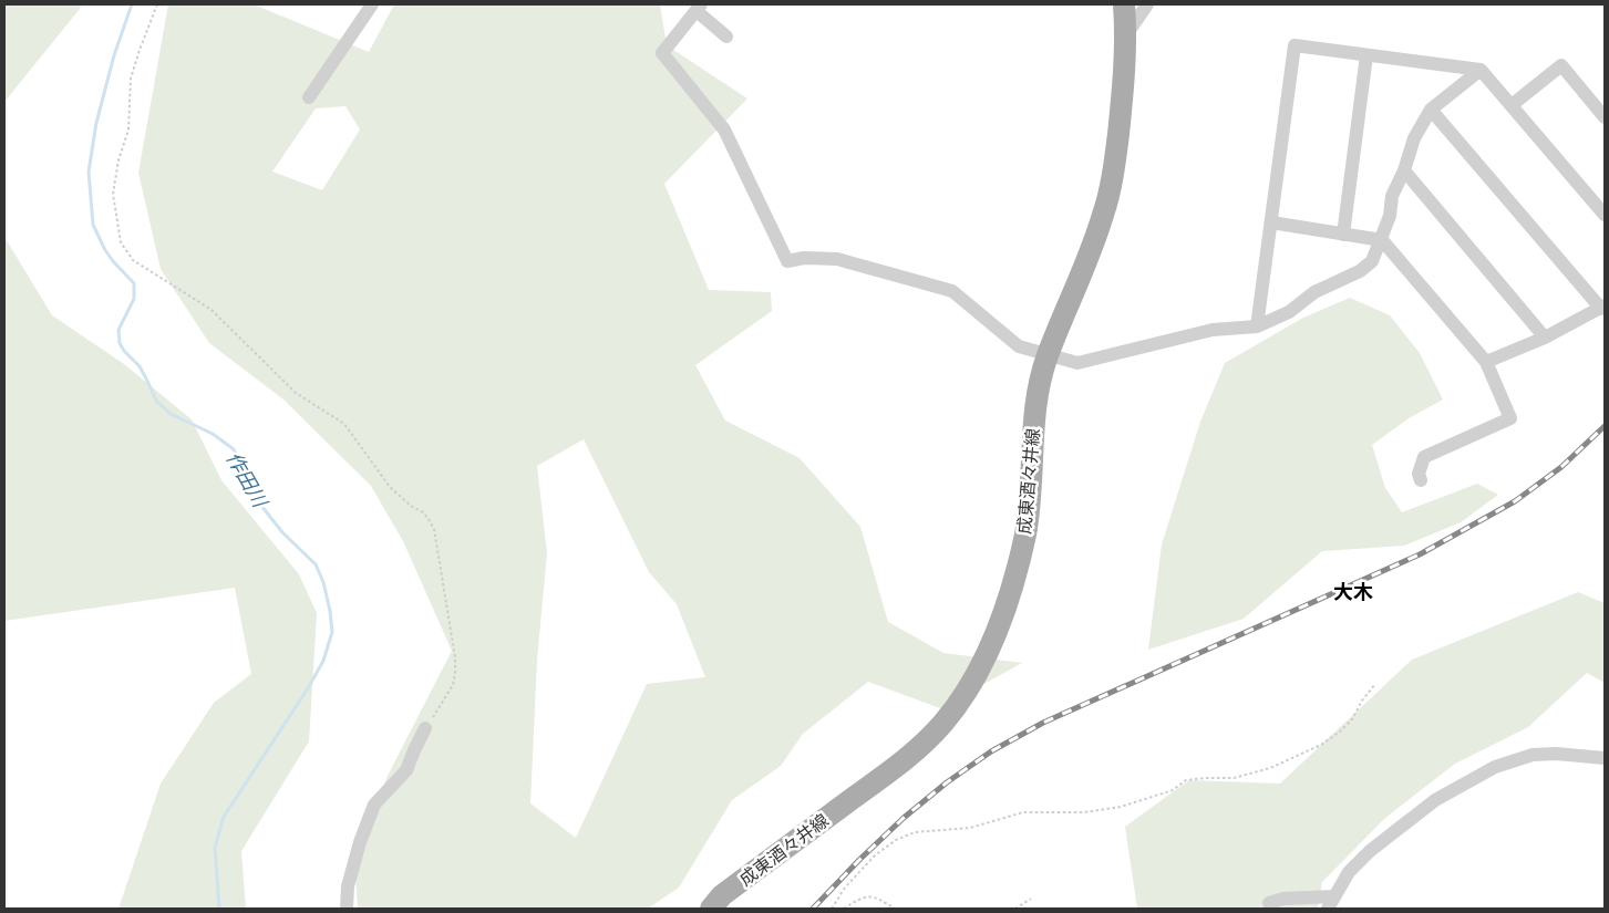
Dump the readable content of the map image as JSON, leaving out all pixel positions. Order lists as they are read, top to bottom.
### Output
{
  "streets": {
    "main road": ["成東酒々井線"]
  },
  "districts": ["大木"],
  "water": ["作田川"]
}
